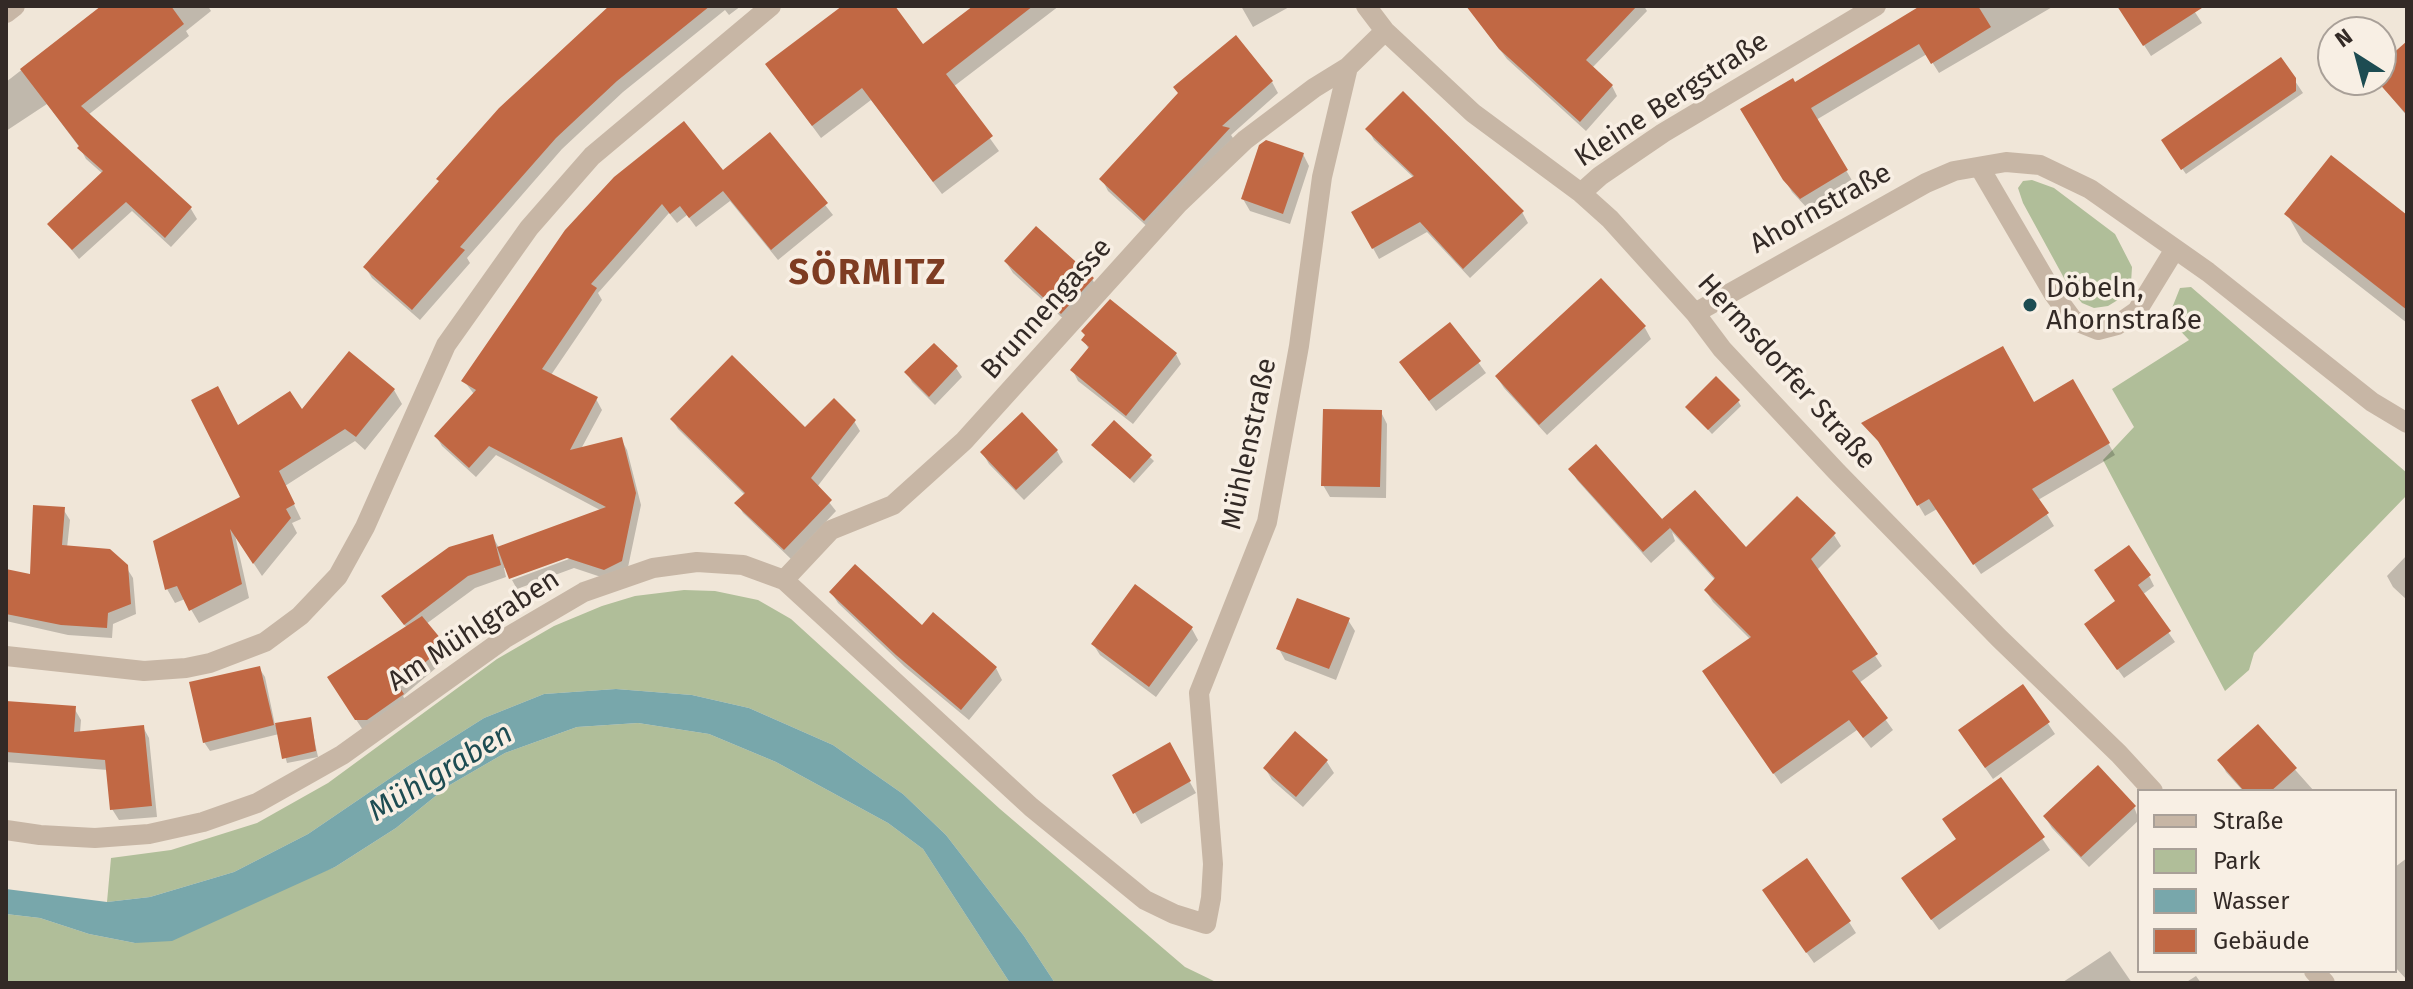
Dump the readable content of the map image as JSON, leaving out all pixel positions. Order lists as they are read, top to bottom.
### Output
{
  "streets": {
    "street": [
      "Kleine Bergstraße",
      "Ahornstraße",
      "Brunnengasse",
      "Hermsdorfer Straße",
      "Mühlenstraße",
      "Am Mühlgraben"
    ]
  },
  "crossings": [
    ["Kleine Bergstraße", "Hermsdorfer Straße"],
    ["Ahornstraße", "Hermsdorfer Straße"],
    ["Brunnengasse", "Mühlenstraße"],
    ["Brunnengasse", "Am Mühlgraben"],
    ["Mühlenstraße", "Am Mühlgraben"]
  ],
  "districts": ["SÖRMITZ"],
  "water": ["Mühlgraben"],
  "places": ["Döbeln, Ahornstraße"],
  "legend": [
    "Straße",
    "Park",
    "Wasser",
    "Gebäude"
  ],
  "north": "top left"
}
